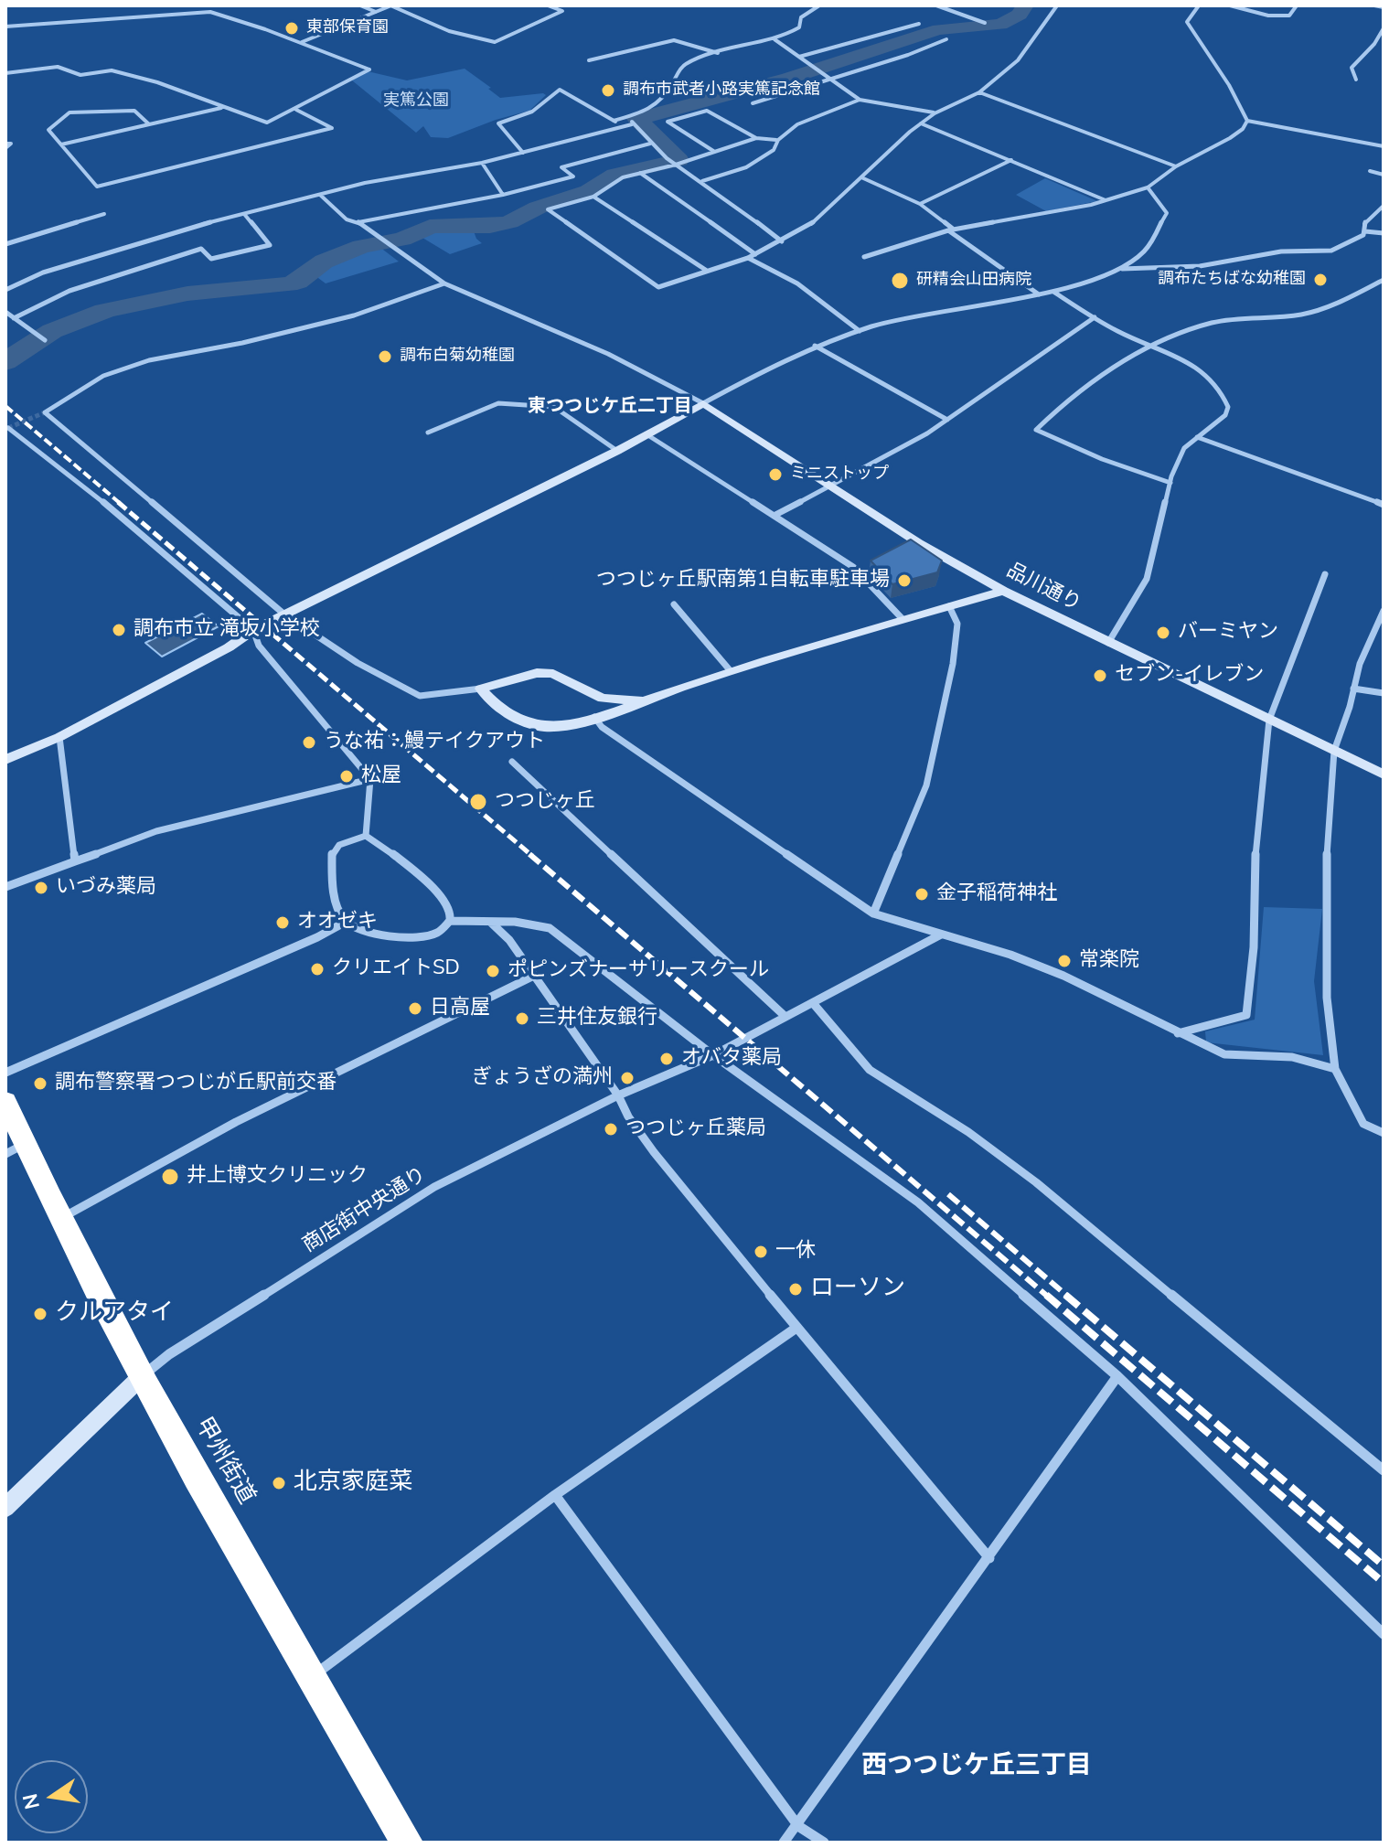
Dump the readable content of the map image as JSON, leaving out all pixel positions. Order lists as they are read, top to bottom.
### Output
{
  "streets": {
    "highway": ["甲州街道"],
    "street": ["品川通り", "商店街中央通り"]
  },
  "crossings": [
    ["商店街中央通り", "甲州街道"]
  ],
  "districts": ["東つつじケ丘二丁目", "西つつじケ丘三丁目"],
  "parks": ["実篤公園"],
  "places": [
    "東部保育園",
    "調布市武者小路実篤記念館",
    "調布たちばな幼稚園",
    "研精会山田病院",
    "調布白菊幼稚園",
    "ミニストップ",
    "つつじヶ丘駅南第1自転車駐車場",
    "調布市立 滝坂小学校",
    "バーミヤン",
    "セブン-イレブン",
    "うな祐：鰻テイクアウト",
    "松屋",
    "つつじヶ丘",
    "いづみ薬局",
    "金子稲荷神社",
    "オオゼキ",
    "常楽院",
    "クリエイトSD",
    "ポピンズナーサリースクール",
    "日高屋",
    "三井住友銀行",
    "オバタ薬局",
    "ぎょうざの満州",
    "調布警察署つつじが丘駅前交番",
    "つつじヶ丘薬局",
    "井上博文クリニック",
    "一休",
    "ローソン",
    "クルアタイ",
    "北京家庭菜"
  ],
  "north": "left"
}
